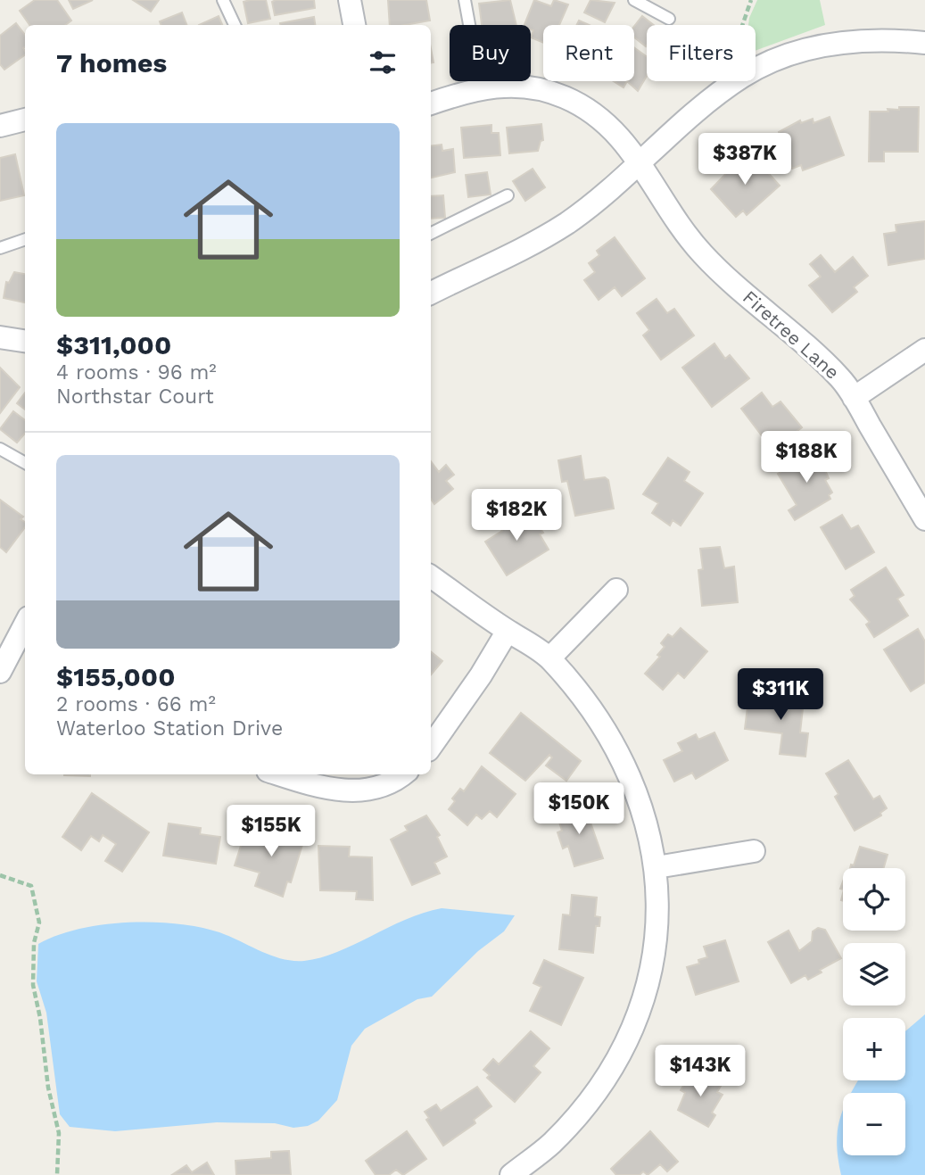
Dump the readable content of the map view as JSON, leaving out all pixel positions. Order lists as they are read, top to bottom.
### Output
{
  "streets": {
    "street": ["Firetree Lane"]
  },
  "page": {
    "chip": ["Buy", "Rent", "Filters"],
    "heading": "7 homes",
    "list": [
      {
        "name": "$311,000",
        "note": "4 rooms · 96 m² · Northstar Court"
      },
      {
        "name": "$155,000",
        "note": "2 rooms · 66 m² · Waterloo Station Drive"
      }
    ],
    "price": [
      "$387K",
      "$188K",
      "$182K",
      "$311K",
      "$150K",
      "$155K",
      "$143K"
    ],
    "map_buttons": ["+", "−"]
  }
}
